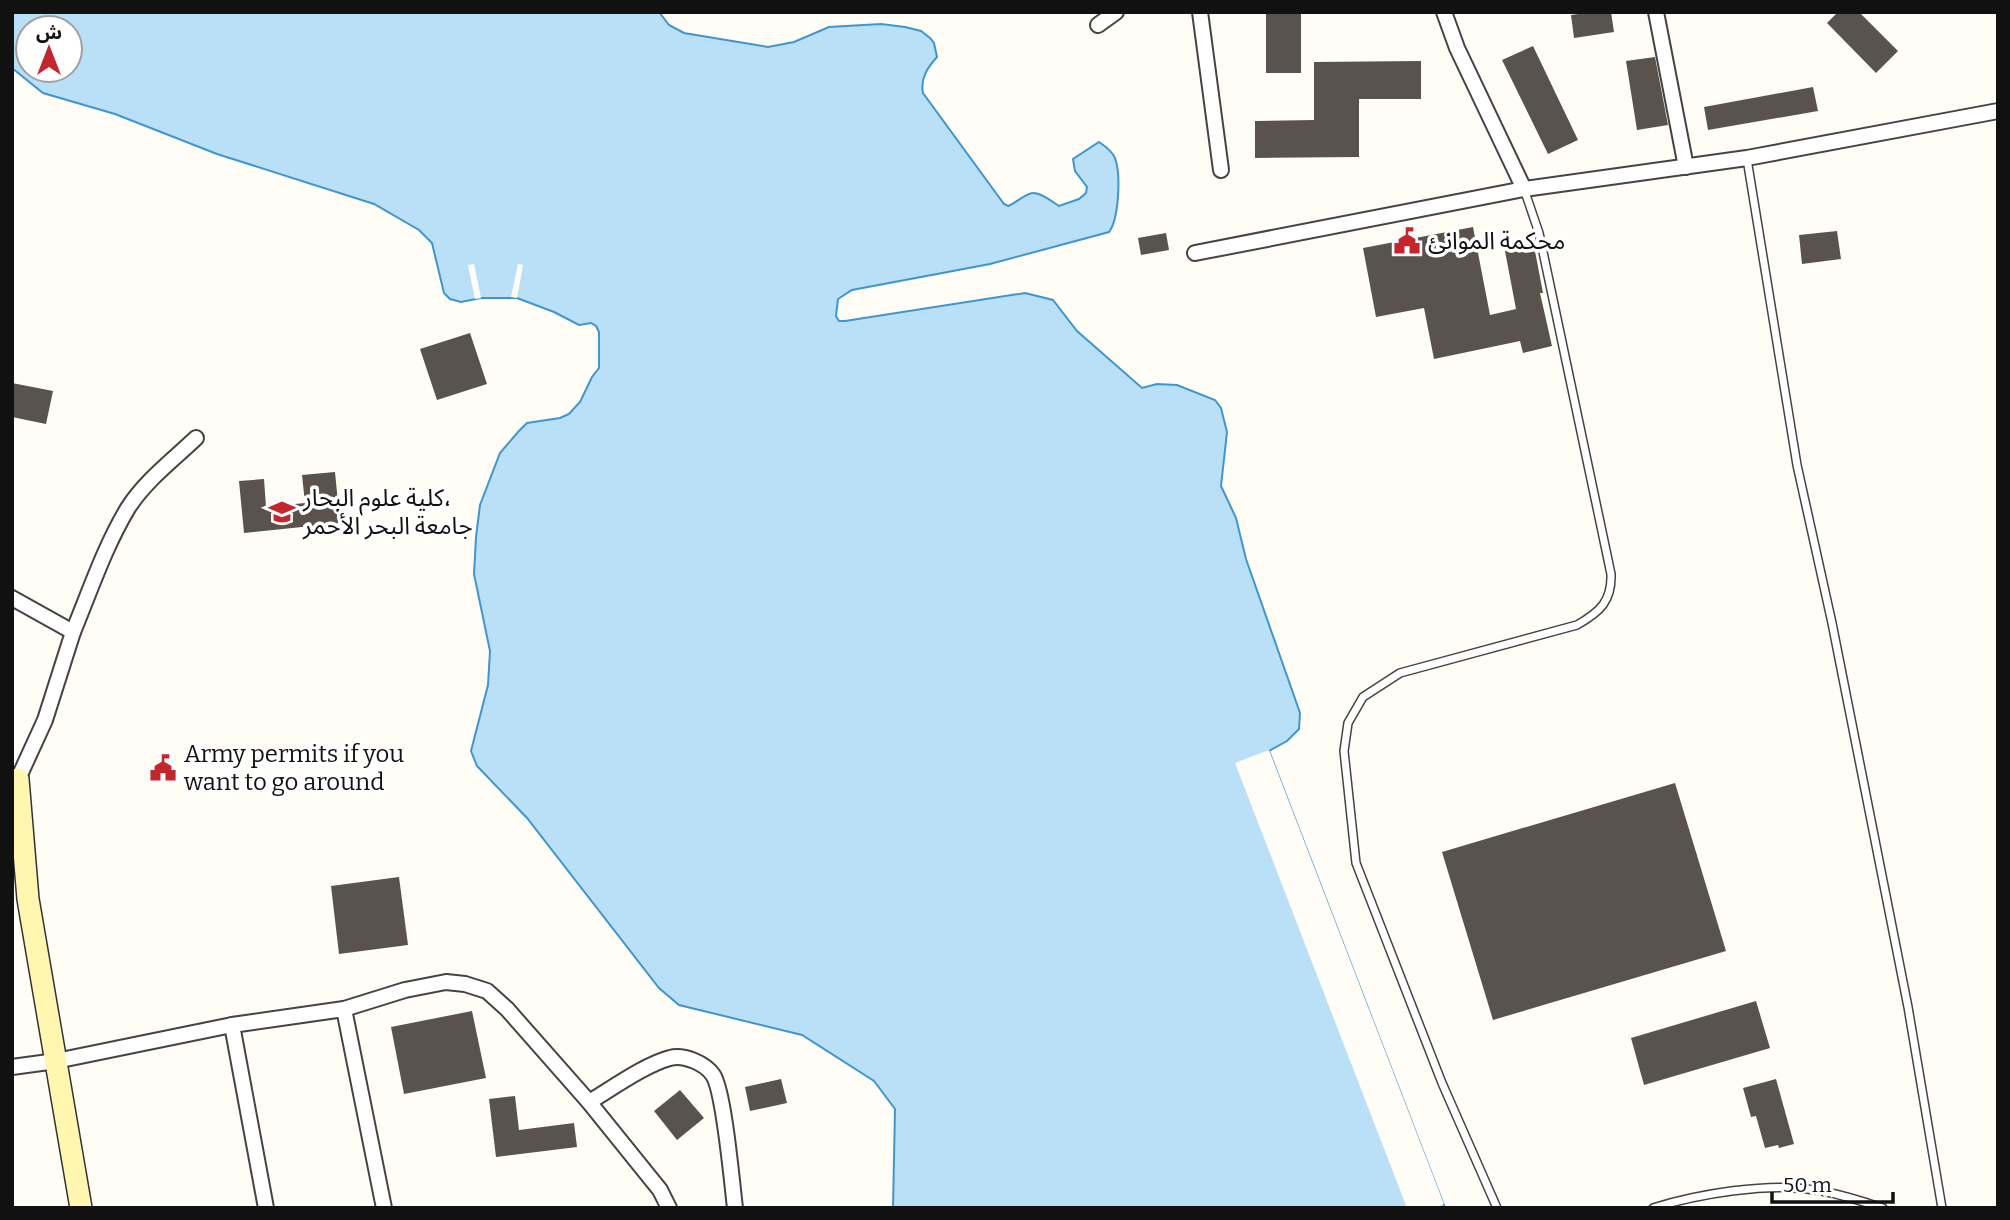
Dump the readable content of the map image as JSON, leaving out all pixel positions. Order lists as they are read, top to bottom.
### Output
{
  "places": {
    "public building": ["محكمة الموانئ", "Army permits if you want to go around"],
    "school or university": ["كلية علوم البحار، جامعة البحر الأحمر"]
  },
  "scale_bar": "50 m",
  "north": "top"
}
